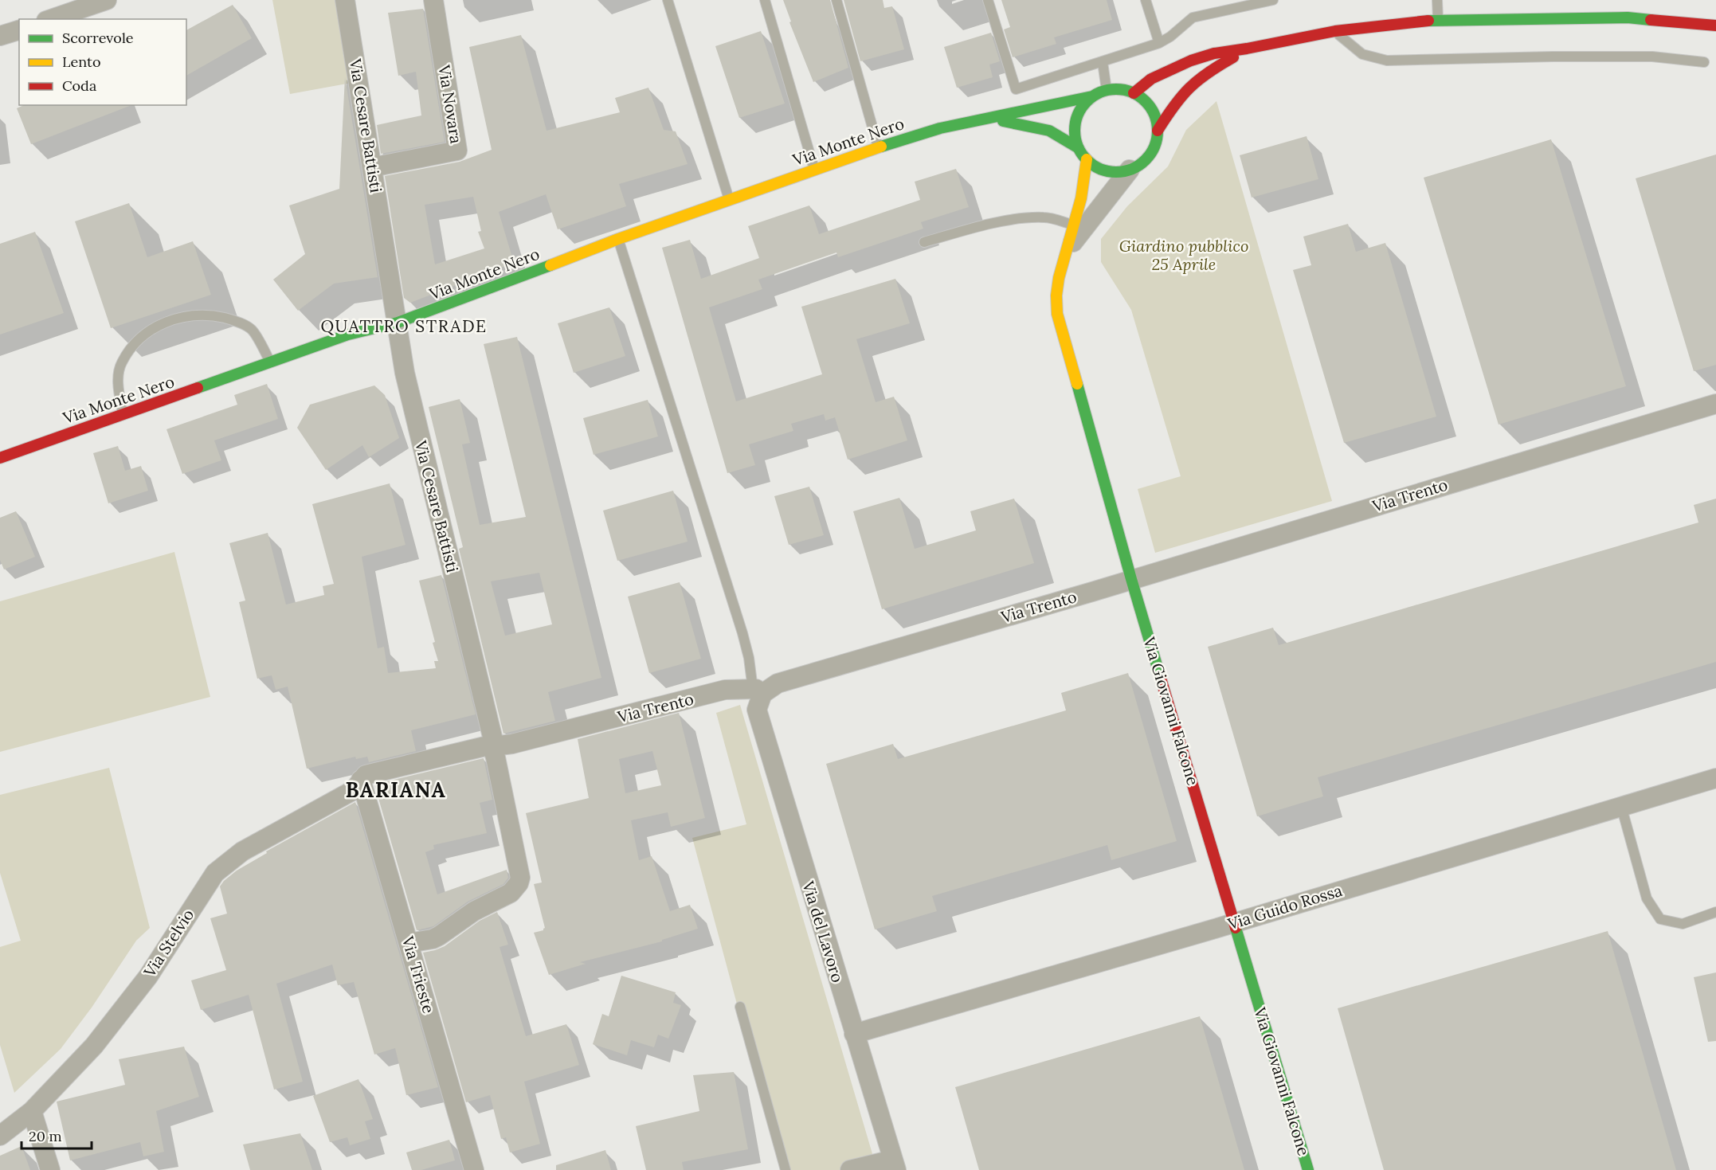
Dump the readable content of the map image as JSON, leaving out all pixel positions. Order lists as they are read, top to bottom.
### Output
{
  "streets": {
    "street": [
      "Via Novara",
      "Via Cesare Battisti",
      "Via Monte Nero",
      "Via Trento",
      "Via Giovanni Falcone",
      "Via Guido Rossa",
      "Via del Lavoro",
      "Via Stelvio",
      "Via Trieste"
    ]
  },
  "crossings": [
    ["Via Novara", "Via Cesare Battisti"],
    ["Via Cesare Battisti", "Via Monte Nero"],
    ["Via Cesare Battisti", "Via Trento"],
    ["Via Cesare Battisti", "Via Trieste"],
    ["Via Monte Nero", "Via Giovanni Falcone"],
    ["Via Trento", "Via Giovanni Falcone"],
    ["Via Trento", "Via del Lavoro"],
    ["Via Trento", "Via Stelvio"],
    ["Via Trento", "Via Trieste"],
    ["Via Giovanni Falcone", "Via Guido Rossa"],
    ["Via Guido Rossa", "Via del Lavoro"],
    ["Via Stelvio", "Via Trieste"]
  ],
  "districts": ["QUATTRO STRADE", "BARIANA"],
  "parks": ["Giardino pubblico 25 Aprile"],
  "legend": ["Scorrevole", "Lento", "Coda"],
  "scale_bar": "20 m"
}
